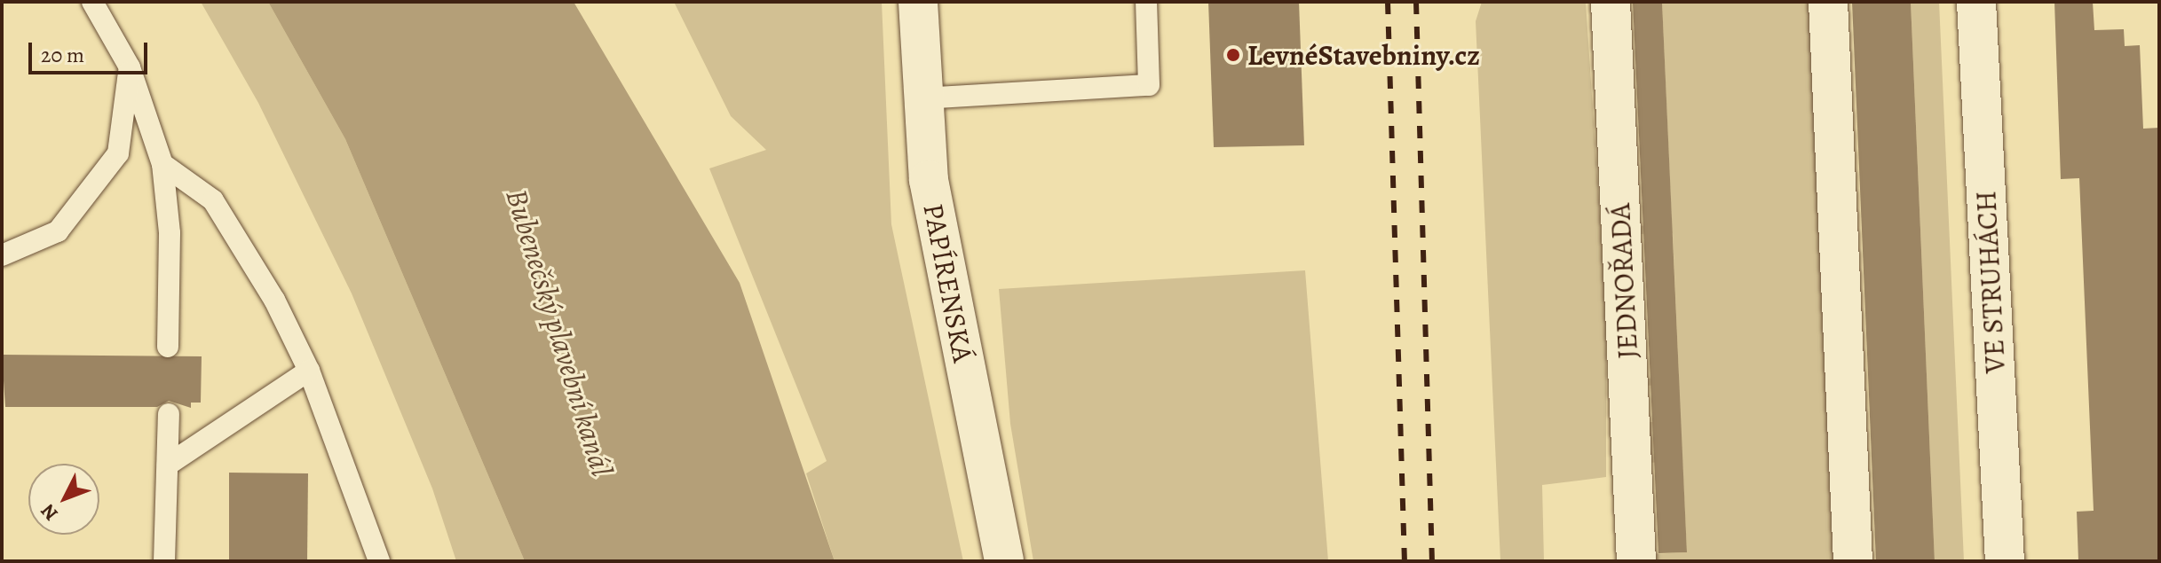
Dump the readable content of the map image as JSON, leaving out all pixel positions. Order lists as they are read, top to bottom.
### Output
{
  "streets": {
    "street": ["JEDNOŘADÁ", "VE STRUHÁCH", "PAPÍRENSKÁ"]
  },
  "water": ["Bubenečský plavební kanál"],
  "places": ["LevnéStavebniny.cz"],
  "scale_bar": "20 m",
  "north": "bottom left"
}
